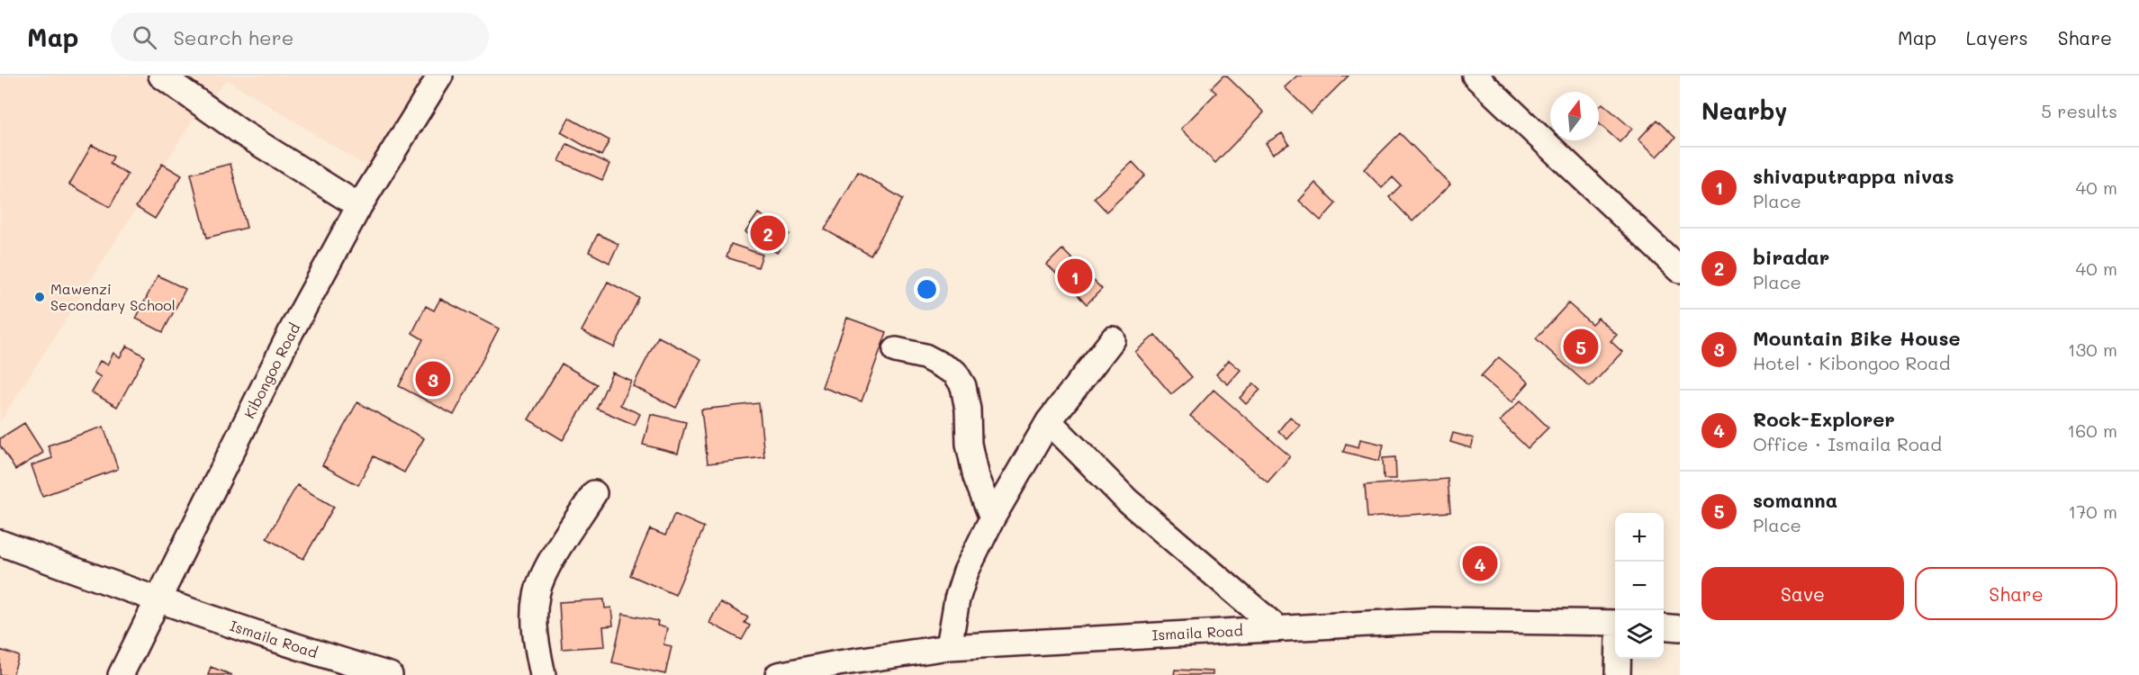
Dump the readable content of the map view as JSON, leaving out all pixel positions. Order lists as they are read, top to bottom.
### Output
{
  "streets": {
    "street": ["Kibongoo Road", "Ismaila Road"]
  },
  "crossings": [
    ["Kibongoo Road", "Ismaila Road"]
  ],
  "places": ["Mawenzi Secondary School"],
  "north": "top",
  "page": {
    "header": "Map",
    "search": "Search here",
    "nav": ["Map", "Layers", "Share"],
    "heading": ["Nearby", "5 results"],
    "list": [
      {
        "mark": "1",
        "name": "shivaputrappa nivas",
        "note": "Place",
        "value": "40 m"
      },
      {
        "mark": "2",
        "name": "biradar",
        "note": "Place",
        "value": "40 m"
      },
      {
        "mark": "3",
        "name": "Mountain Bike House",
        "note": "Hotel · Kibongoo Road",
        "value": "130 m"
      },
      {
        "mark": "4",
        "name": "Rock-Explorer",
        "note": "Office · Ismaila Road",
        "value": "160 m"
      },
      {
        "mark": "5",
        "name": "somanna",
        "note": "Place",
        "value": "170 m"
      }
    ],
    "pins": [
      "2",
      "1",
      "5",
      "3",
      "4"
    ],
    "map_buttons": ["+", "−"],
    "buttons": ["Save", "Share"]
  }
}
